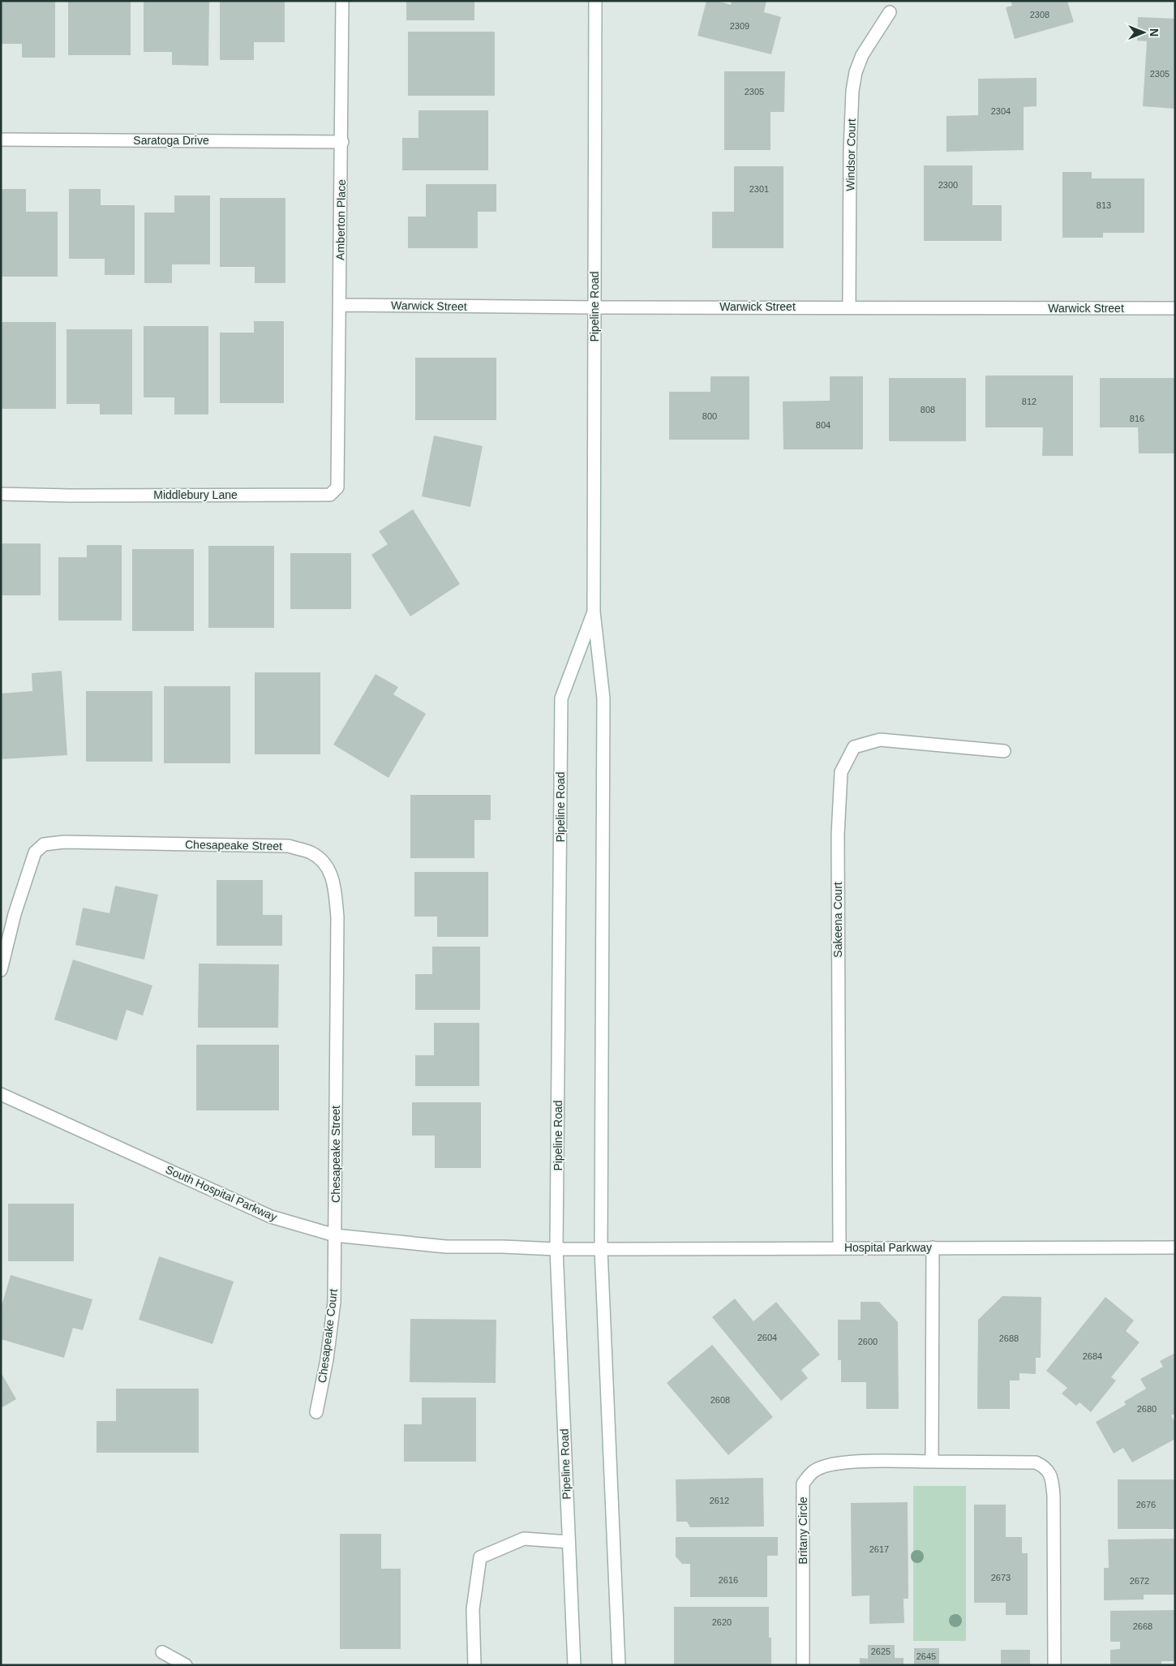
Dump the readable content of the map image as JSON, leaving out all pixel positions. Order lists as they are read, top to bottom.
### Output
{
  "streets": {
    "street": [
      "Saratoga Drive",
      "Windsor Court",
      "Amberton Place",
      "Warwick Street",
      "Pipeline Road",
      "Middlebury Lane",
      "Chesapeake Street",
      "Sakeena Court",
      "South Hospital Parkway",
      "Hospital Parkway",
      "Chesapeake Court",
      "Britany Circle"
    ]
  },
  "crossings": [
    ["Saratoga Drive", "Amberton Place"],
    ["Windsor Court", "Warwick Street"],
    ["Amberton Place", "Warwick Street"],
    ["Amberton Place", "Middlebury Lane"],
    ["Warwick Street", "Pipeline Road"],
    ["Pipeline Road", "South Hospital Parkway"],
    ["Pipeline Road", "Hospital Parkway"],
    ["Chesapeake Street", "South Hospital Parkway"],
    ["Chesapeake Street", "Chesapeake Court"],
    ["Sakeena Court", "Hospital Parkway"],
    ["South Hospital Parkway", "Hospital Parkway"],
    ["South Hospital Parkway", "Chesapeake Court"]
  ],
  "house_numbers": [
    "2308",
    "2309",
    "2305",
    "2305",
    "2304",
    "2300",
    "2301",
    "813",
    "812",
    "808",
    "800",
    "816",
    "804",
    "2604",
    "2688",
    "2600",
    "2684",
    "2608",
    "2680",
    "2612",
    "2676",
    "2617",
    "2673",
    "2616",
    "2672",
    "2620",
    "2668",
    "2625",
    "2645"
  ],
  "north": "right"
}
